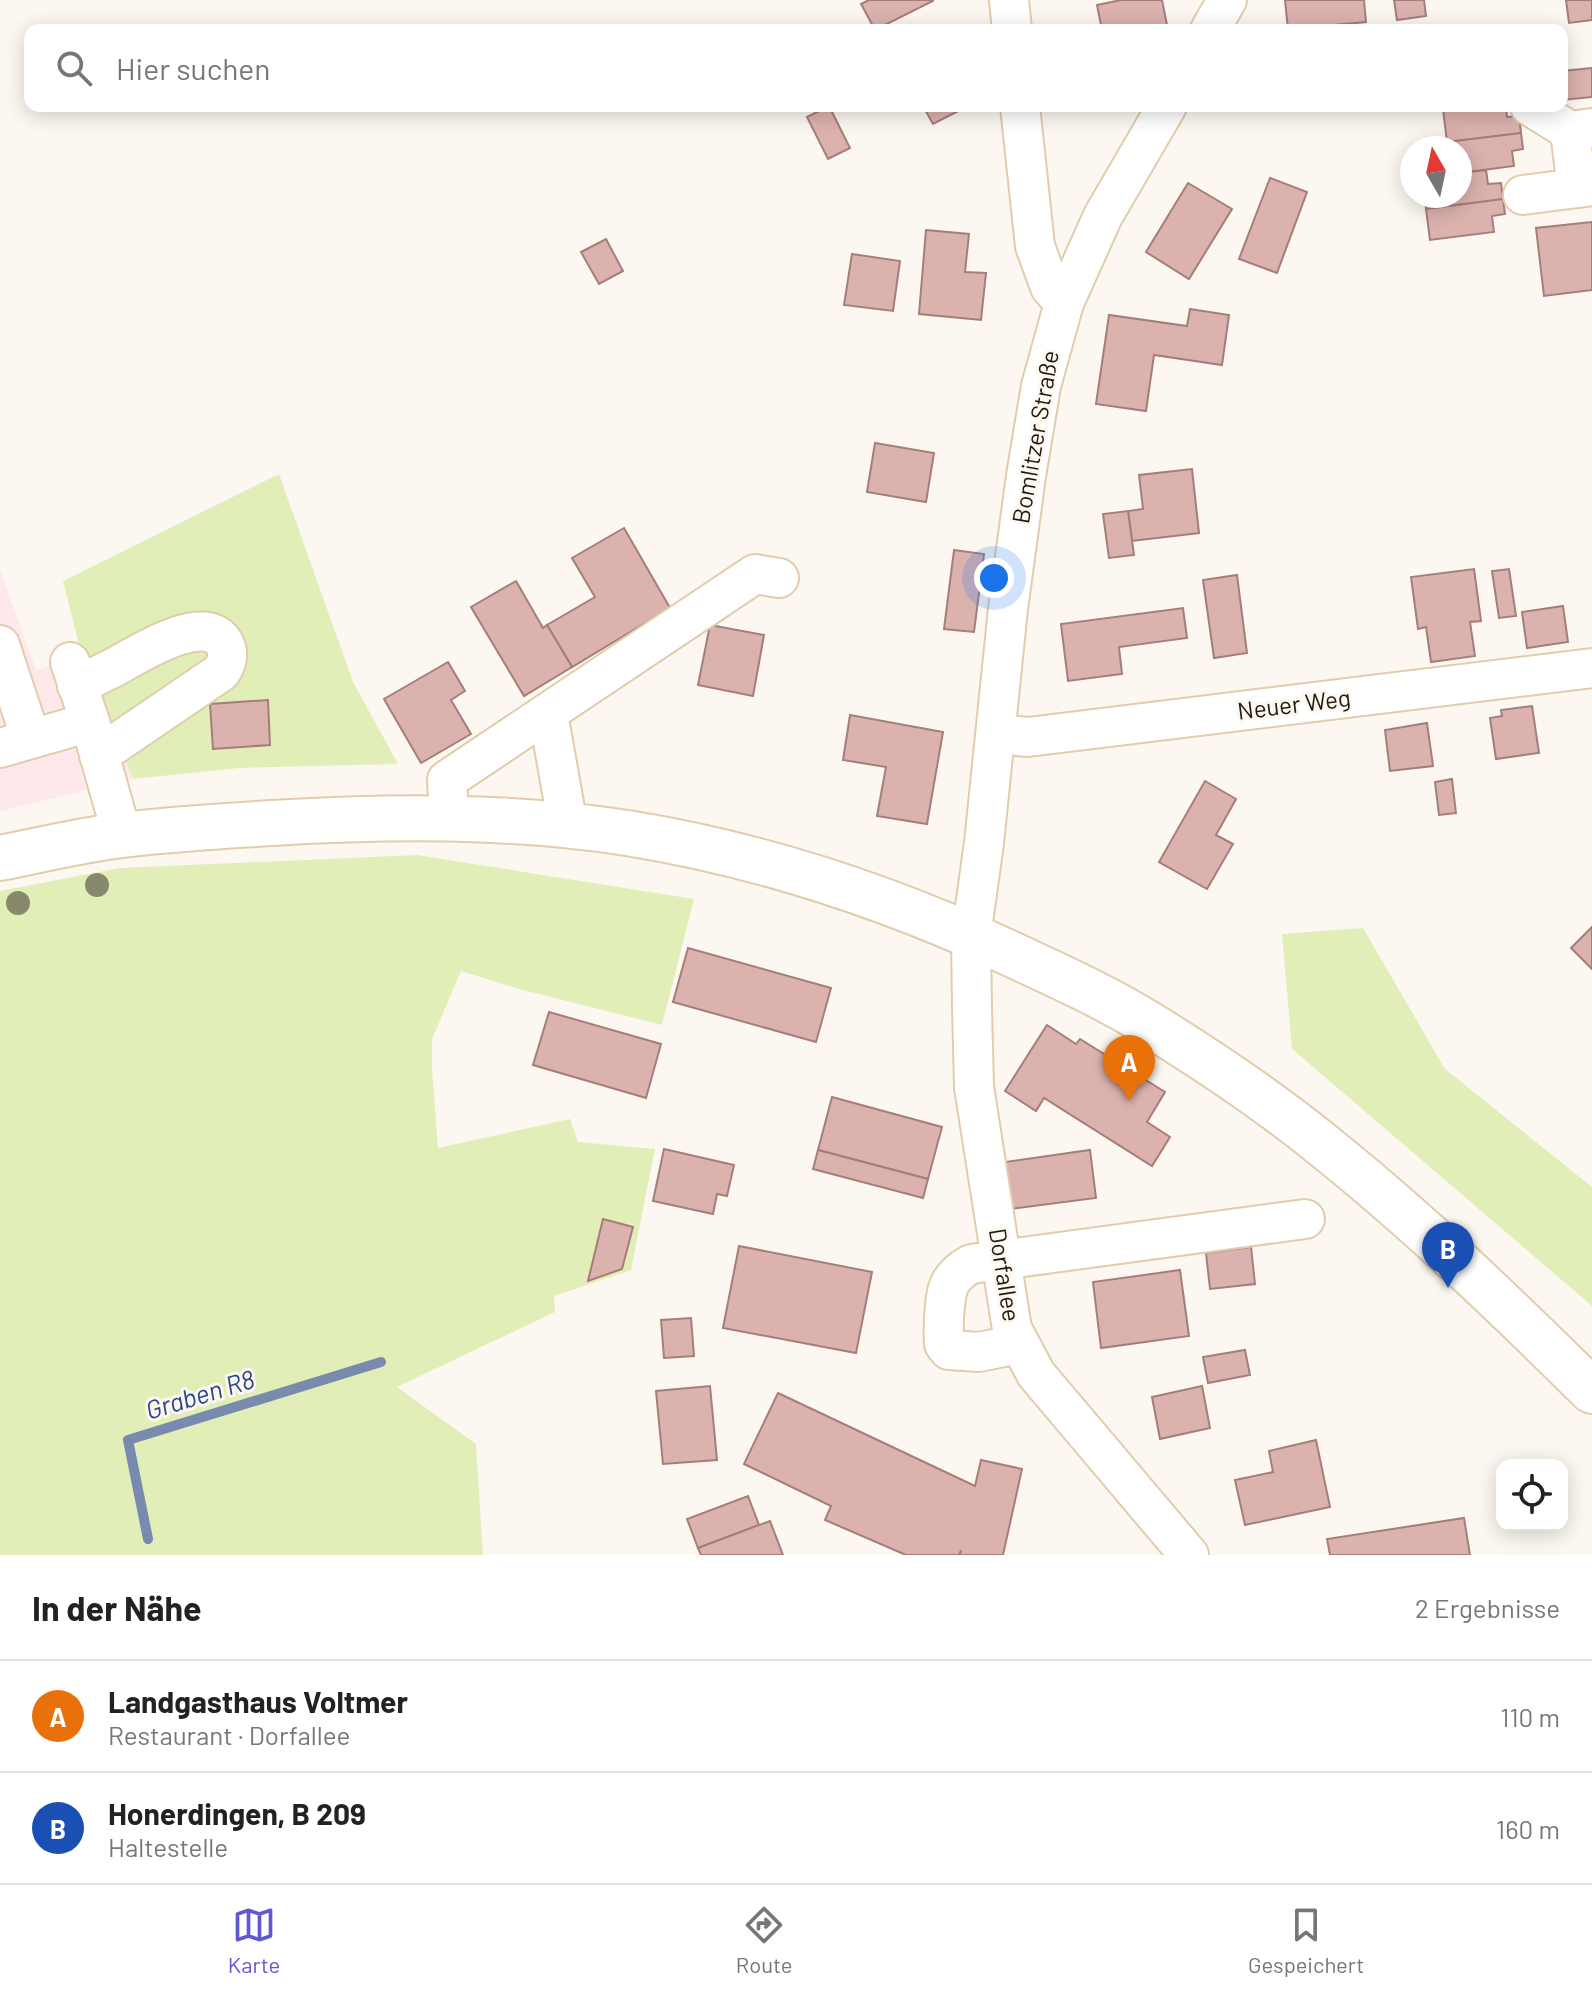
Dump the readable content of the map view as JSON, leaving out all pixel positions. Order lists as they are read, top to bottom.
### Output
{
  "streets": {
    "street": ["Bomlitzer Straße", "Neuer Weg", "Dorfallee"]
  },
  "crossings": [
    ["Bomlitzer Straße", "Neuer Weg"],
    ["Bomlitzer Straße", "Dorfallee"]
  ],
  "water": ["Graben R8"],
  "north": "top",
  "page": {
    "search": "Hier suchen",
    "pins": ["A", "B"],
    "heading": ["In der Nähe", "2 Ergebnisse"],
    "list": [
      {
        "mark": "A",
        "name": "Landgasthaus Voltmer",
        "note": "Restaurant · Dorfallee",
        "value": "110 m"
      },
      {
        "mark": "B",
        "name": "Honerdingen, B 209",
        "note": "Haltestelle",
        "value": "160 m"
      }
    ],
    "nav": ["Karte", "Route", "Gespeichert"]
  }
}
